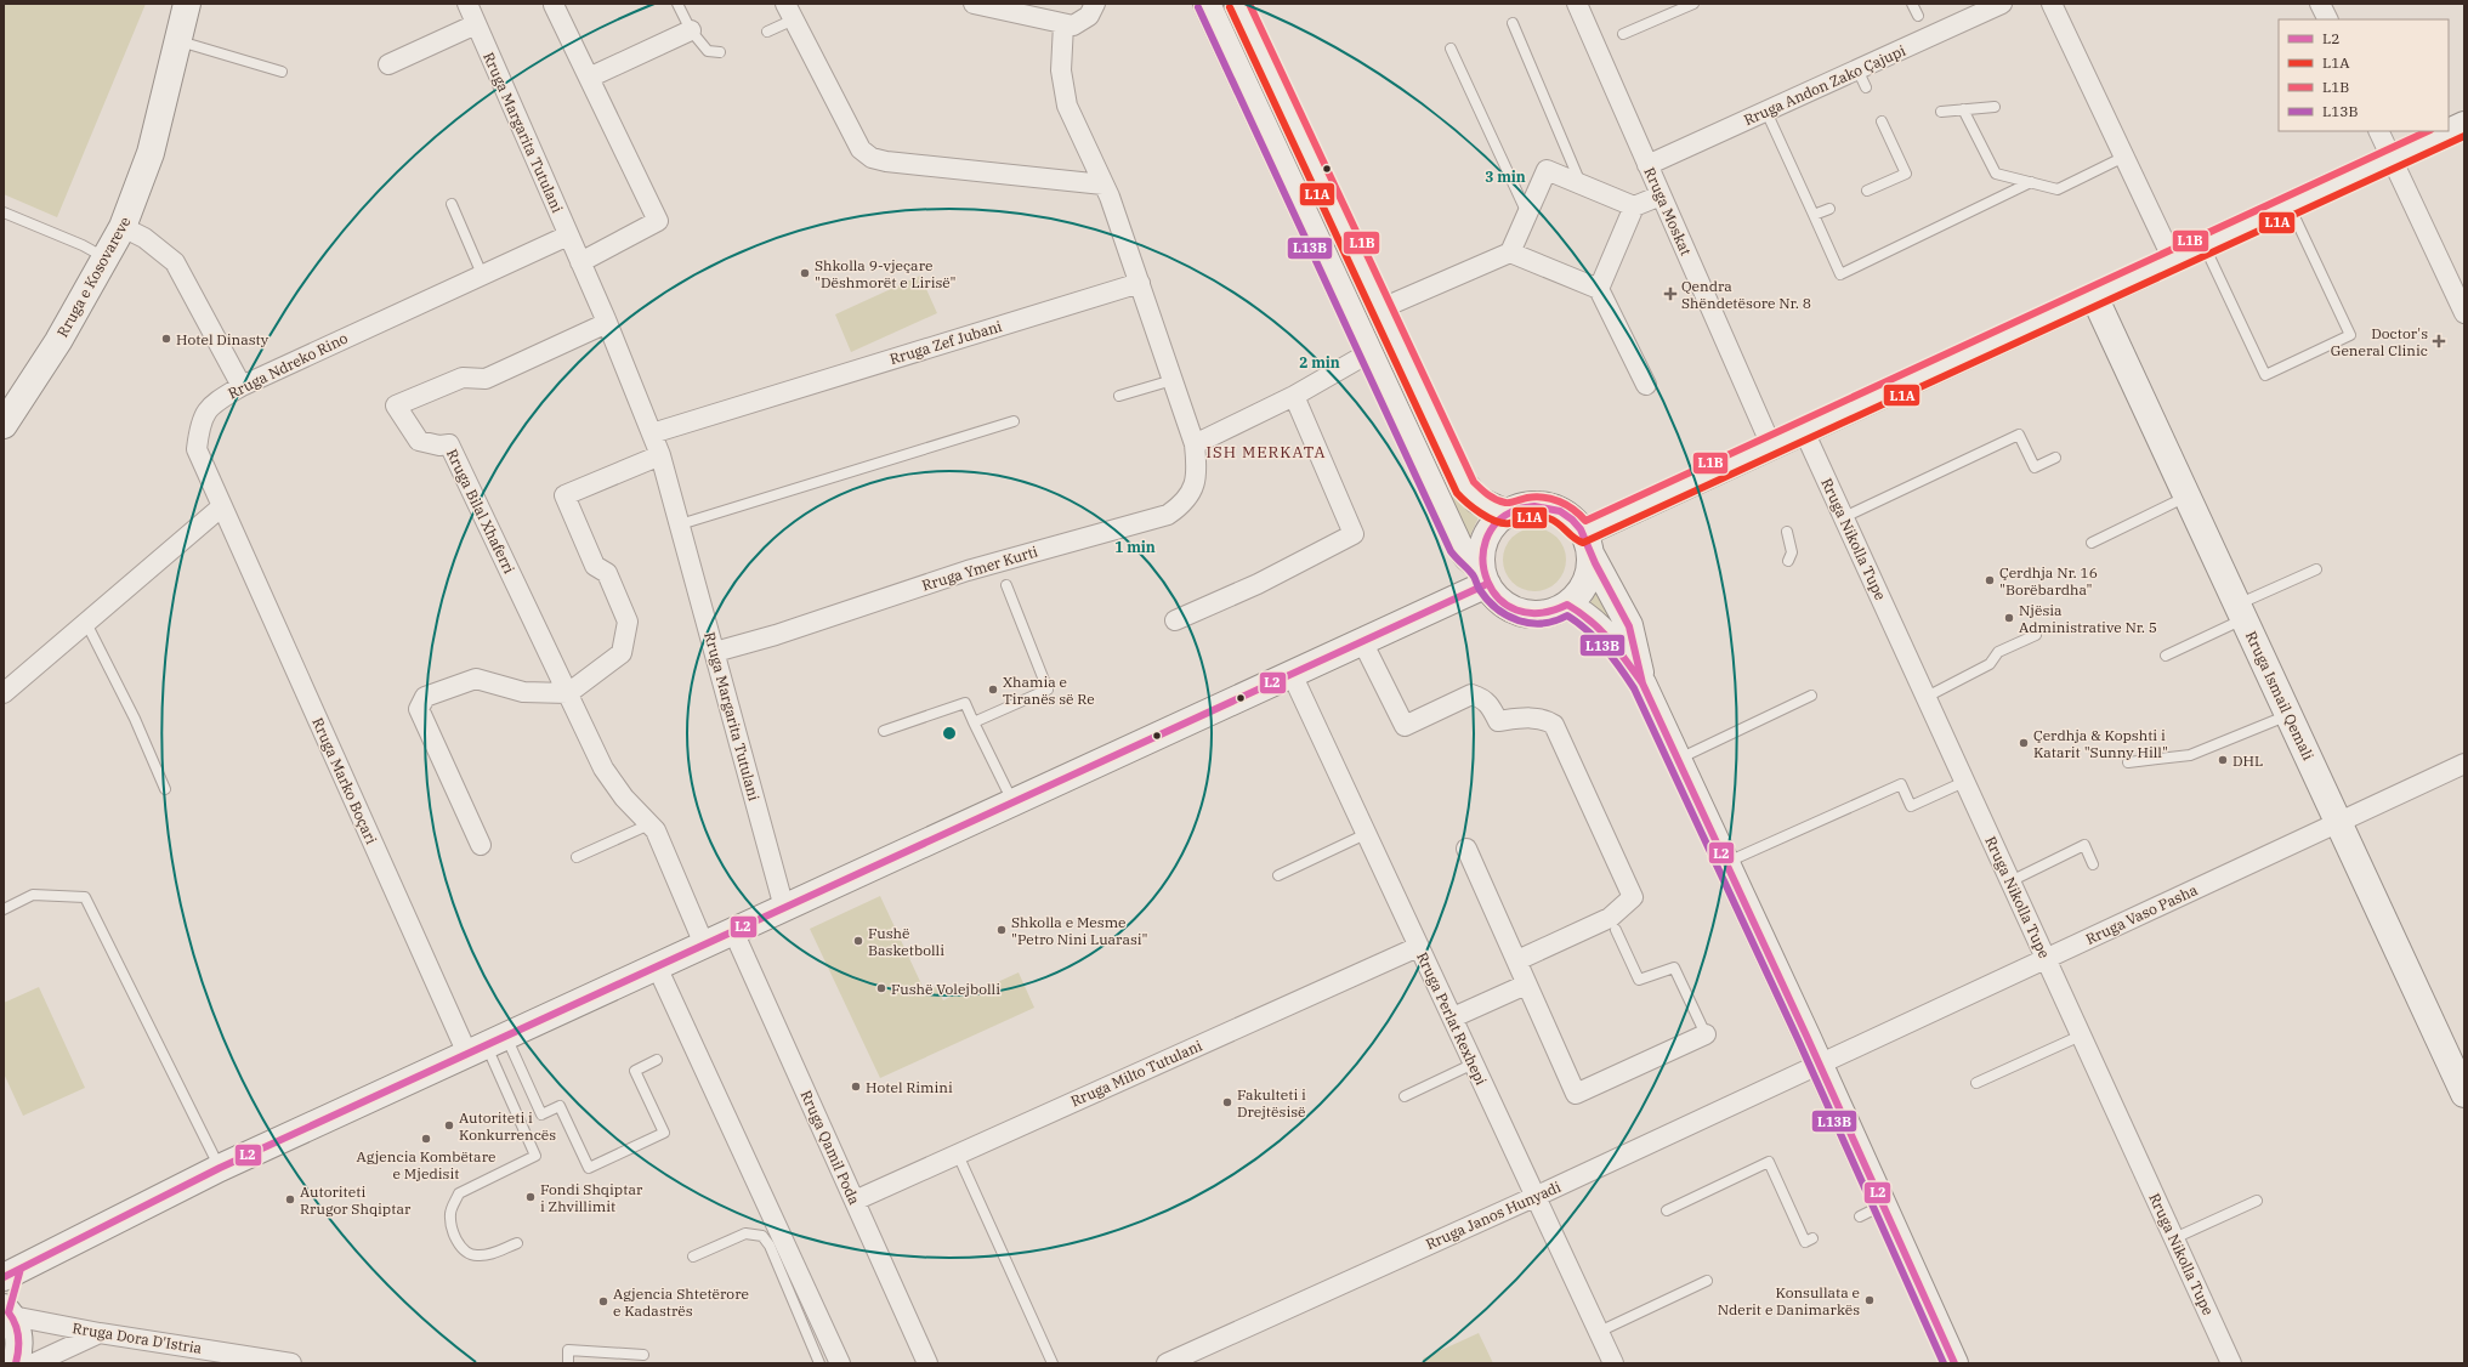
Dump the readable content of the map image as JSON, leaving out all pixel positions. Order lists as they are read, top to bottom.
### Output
{
  "streets": {
    "main road": ["Rruga e Kosovareve", "Rruga Ismail Qemali"],
    "street": [
      "Rruga Andon Zako Çajupi",
      "Rruga Margarita Tutulani",
      "Rruga Moskat",
      "Rruga Zef Jubani",
      "Rruga Ndreko Rino",
      "Rruga Bilal Xhaferri",
      "Rruga Nikolla Tupe",
      "Rruga Ymer Kurti",
      "Rruga Marko Boçari",
      "Rruga Vaso Pasha",
      "Rruga Perlat Rexhepi",
      "Rruga Milto Tutulani",
      "Rruga Qamil Poda",
      "Rruga Janos Hunyadi",
      "Rruga Dora D'Istria"
    ]
  },
  "crossings": [
    ["Rruga Andon Zako Çajupi", "Rruga Moskat"],
    ["Rruga Margarita Tutulani", "Rruga Zef Jubani"],
    ["Rruga Margarita Tutulani", "Rruga Ndreko Rino"],
    ["Rruga Margarita Tutulani", "Rruga Bilal Xhaferri"],
    ["Rruga Margarita Tutulani", "Rruga Ymer Kurti"],
    ["Rruga Zef Jubani", "Rruga Ymer Kurti"],
    ["Rruga Ndreko Rino", "Rruga Marko Boçari"],
    ["Rruga Nikolla Tupe", "Rruga Vaso Pasha"],
    ["Rruga Ismail Qemali", "Rruga Vaso Pasha"],
    ["Rruga Vaso Pasha", "Rruga Janos Hunyadi"],
    ["Rruga Perlat Rexhepi", "Rruga Milto Tutulani"],
    ["Rruga Perlat Rexhepi", "Rruga Janos Hunyadi"],
    ["Rruga Milto Tutulani", "Rruga Qamil Poda"]
  ],
  "districts": ["ISH MERKATA"],
  "places": {
    "other": [
      "Shkolla 9-vjeçare \"Dëshmorët e Lirisë\"",
      "Hotel Dinasty",
      "Çerdhja Nr. 16 \"Borëbardha\"",
      "Njësia Administrative Nr. 5",
      "Xhamia e Tiranës së Re",
      "Çerdhja & Kopshti i Katarit \"Sunny Hill\"",
      "DHL",
      "Shkolla e Mesme \"Petro Nini Luarasi\"",
      "Fushë Basketbolli",
      "Fushë Volejbolli",
      "Hotel Rimini",
      "Fakulteti i Drejtësisë",
      "Autoriteti i Konkurrencës",
      "Agjencia Kombëtare e Mjedisit",
      "Fondi Shqiptar i Zhvillimit",
      "Autoriteti Rrugor Shqiptar",
      "Konsullata e Nderit e Danimarkës",
      "Agjencia Shtetërore e Kadastrës"
    ],
    "health": ["Qendra Shëndetësore Nr. 8", "Doctor's General Clinic"]
  },
  "lines": [
    "transit line L1B",
    "transit line L1A",
    "transit line L13B",
    "transit line L2"
  ],
  "legend": [
    "L2",
    "L1A",
    "L1B",
    "L13B"
  ],
  "rings": ["3 min", "2 min", "1 min"]
}
